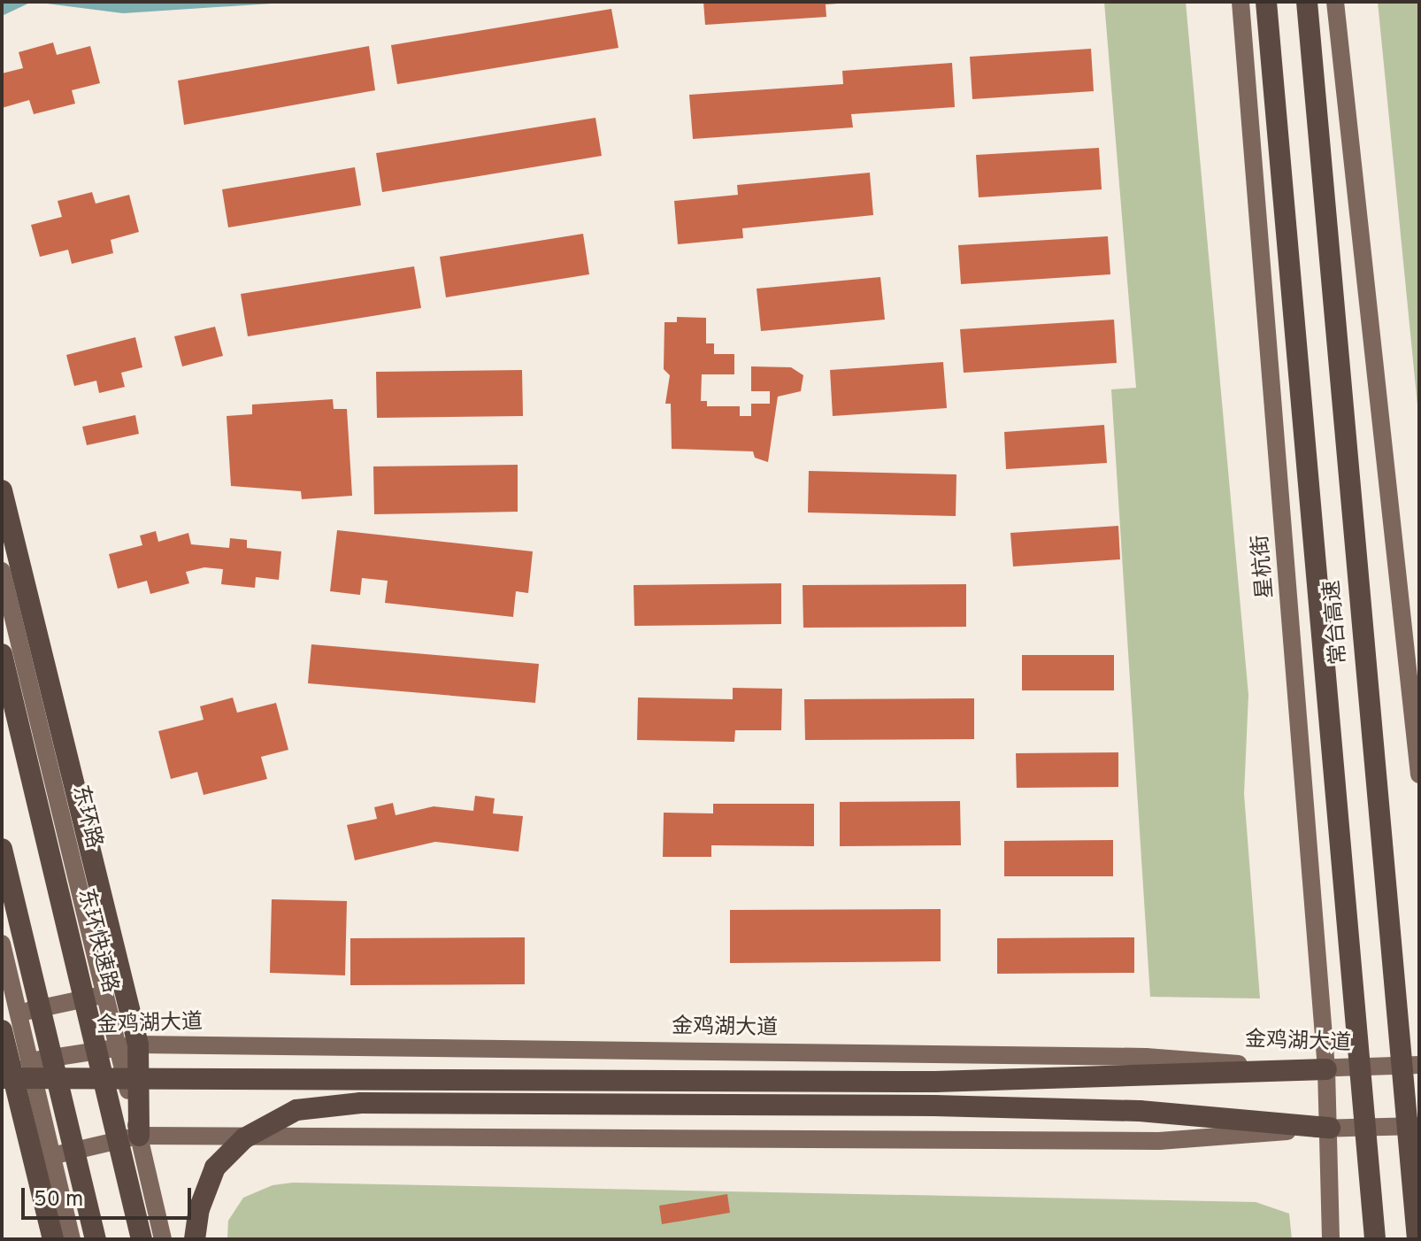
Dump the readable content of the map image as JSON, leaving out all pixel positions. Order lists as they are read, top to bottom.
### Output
{
  "streets": {
    "highway": ["常台高速", "东环快速路"],
    "main road": ["星杭街", "东环路", "金鸡湖大道"]
  },
  "crossings": [
    ["星杭街", "金鸡湖大道"],
    ["东环路", "金鸡湖大道"]
  ],
  "scale_bar": "50 m"
}
